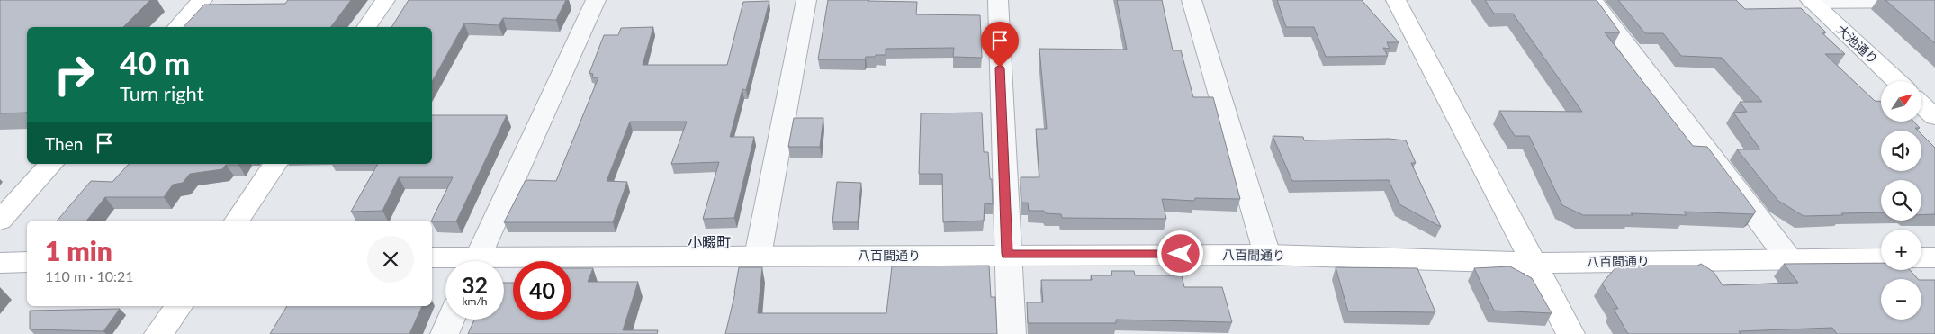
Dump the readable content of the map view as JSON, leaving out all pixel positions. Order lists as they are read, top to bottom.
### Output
{
  "streets": {
    "street": ["大池通り", "八百間通り"]
  },
  "districts": ["小畷町"],
  "north": "top right",
  "page": {
    "turn": ["40 m", "Turn right"],
    "map_buttons": ["+", "−"],
    "then": "Then",
    "heading": ["1 min", "110 m · 10:21"],
    "speed": "32 km/h",
    "limit": "40"
  }
}
